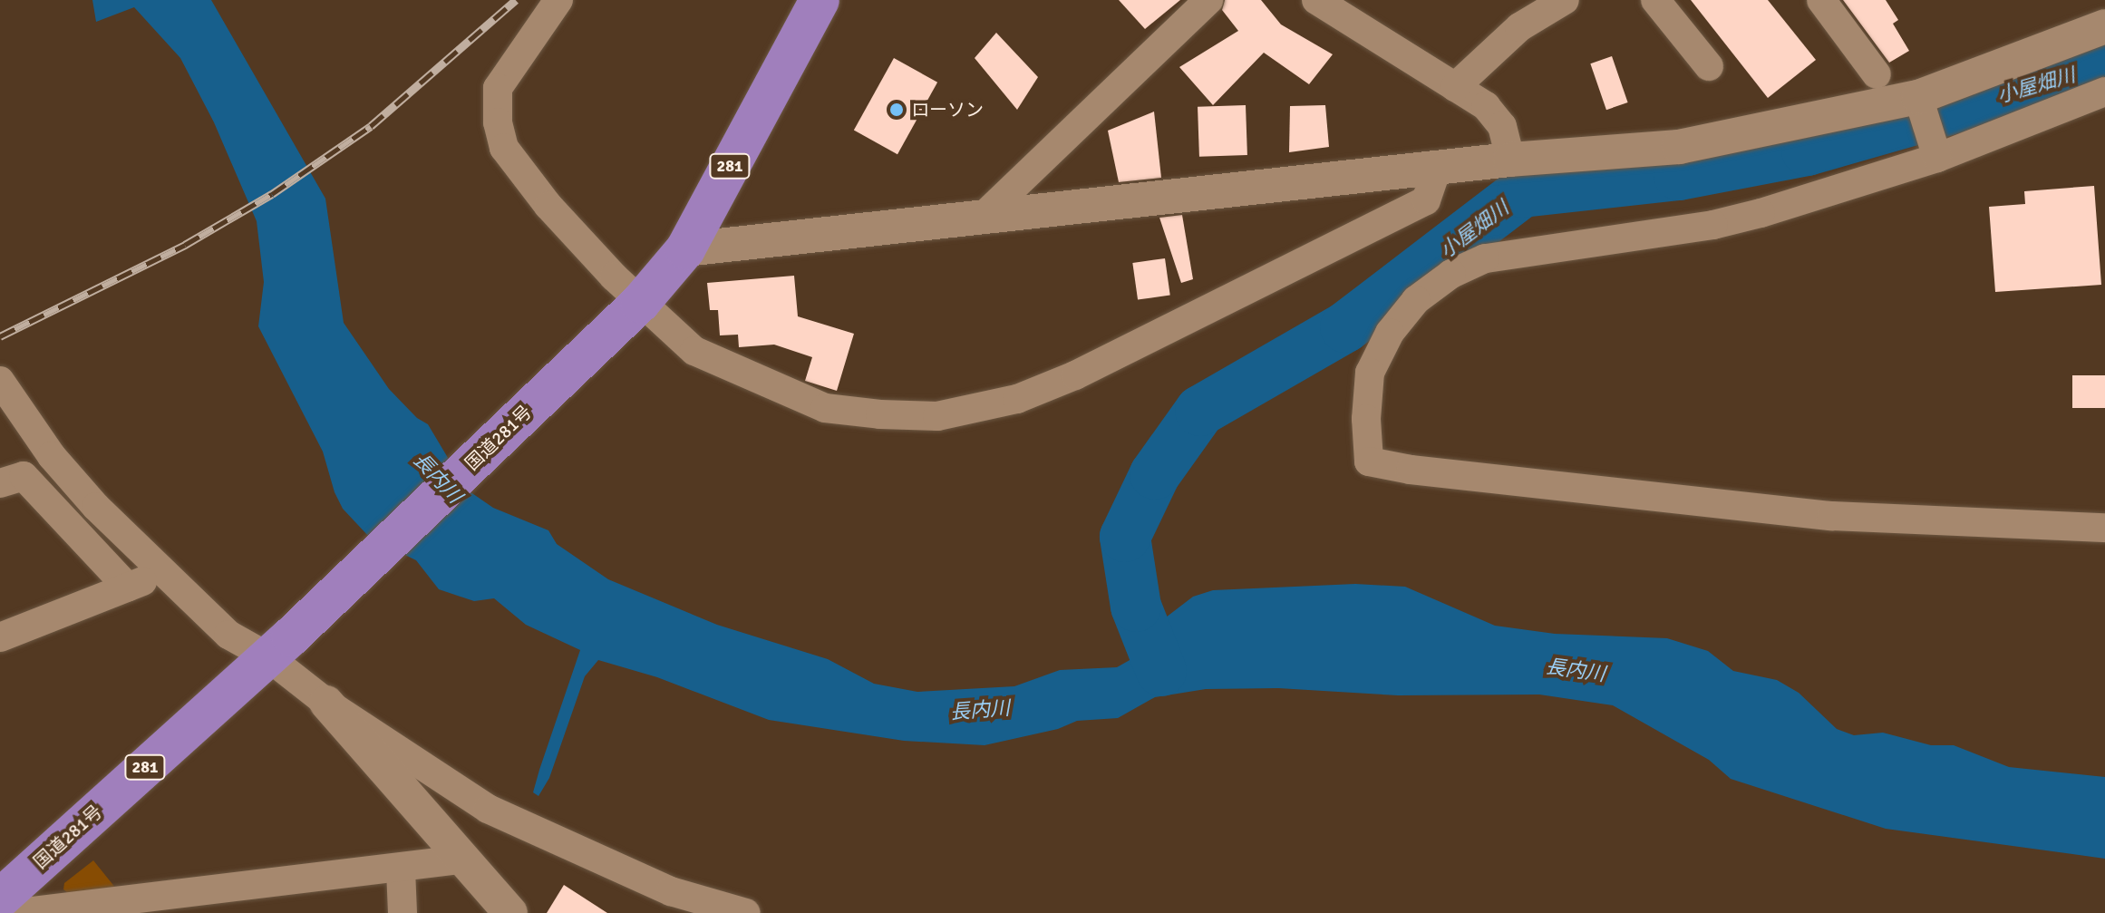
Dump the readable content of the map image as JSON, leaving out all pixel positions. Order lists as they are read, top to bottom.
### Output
{
  "streets": {
    "highway": ["281", "国道281号"]
  },
  "water": ["小屋畑川", "長内川"],
  "places": ["ローソン"]
}
